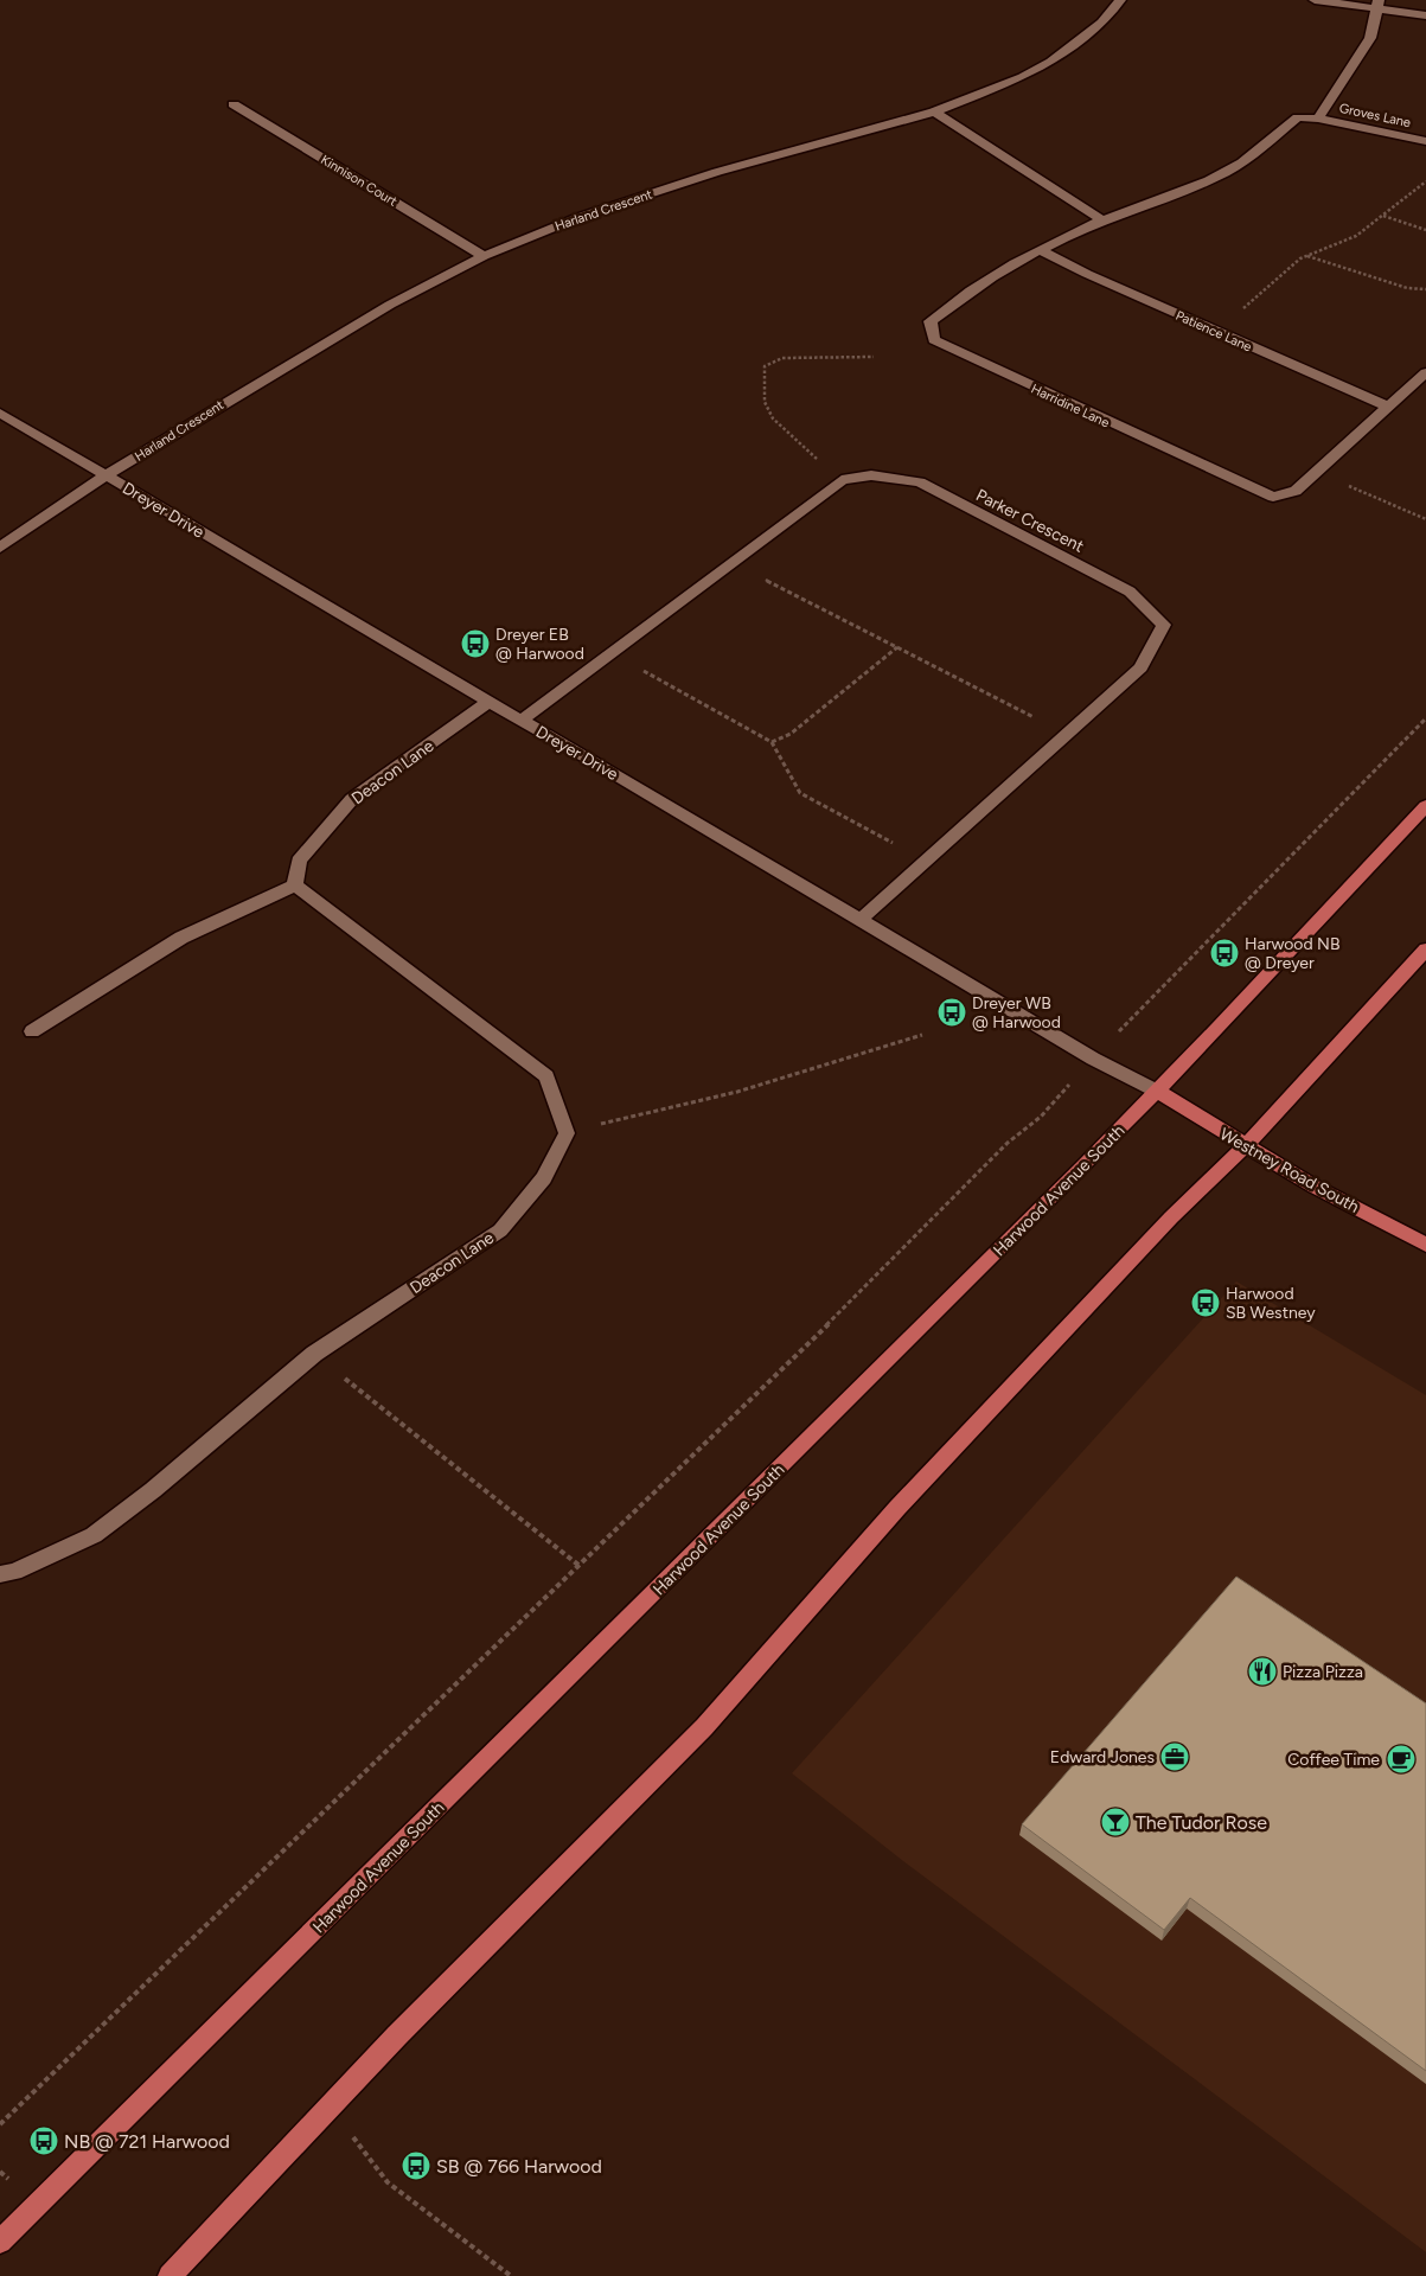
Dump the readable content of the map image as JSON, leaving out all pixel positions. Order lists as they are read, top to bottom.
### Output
{
  "streets": {
    "main road": ["Westney Road South", "Harwood Avenue South"],
    "street": [
      "Groves Lane",
      "Kinnison Court",
      "Harland Crescent",
      "Patience Lane",
      "Harridine Lane",
      "Dreyer Drive",
      "Parker Crescent",
      "Deacon Lane"
    ]
  },
  "crossings": [
    ["Groves Lane", "Harridine Lane"],
    ["Kinnison Court", "Harland Crescent"],
    ["Harland Crescent", "Dreyer Drive"],
    ["Patience Lane", "Harridine Lane"],
    ["Dreyer Drive", "Parker Crescent"],
    ["Dreyer Drive", "Deacon Lane"],
    ["Dreyer Drive", "Westney Road South"],
    ["Dreyer Drive", "Harwood Avenue South"],
    ["Westney Road South", "Harwood Avenue South"]
  ],
  "places": {
    "bus stop": [
      "Dreyer EB @ Harwood",
      "Harwood NB @ Dreyer",
      "Dreyer WB @ Harwood",
      "Harwood SB Westney",
      "NB @ 721 Harwood",
      "SB @ 766 Harwood"
    ],
    "restaurant": ["Pizza Pizza"],
    "office": ["Edward Jones"],
    "cafe": ["Coffee Time"],
    "bar": ["The Tudor Rose"]
  }
}
